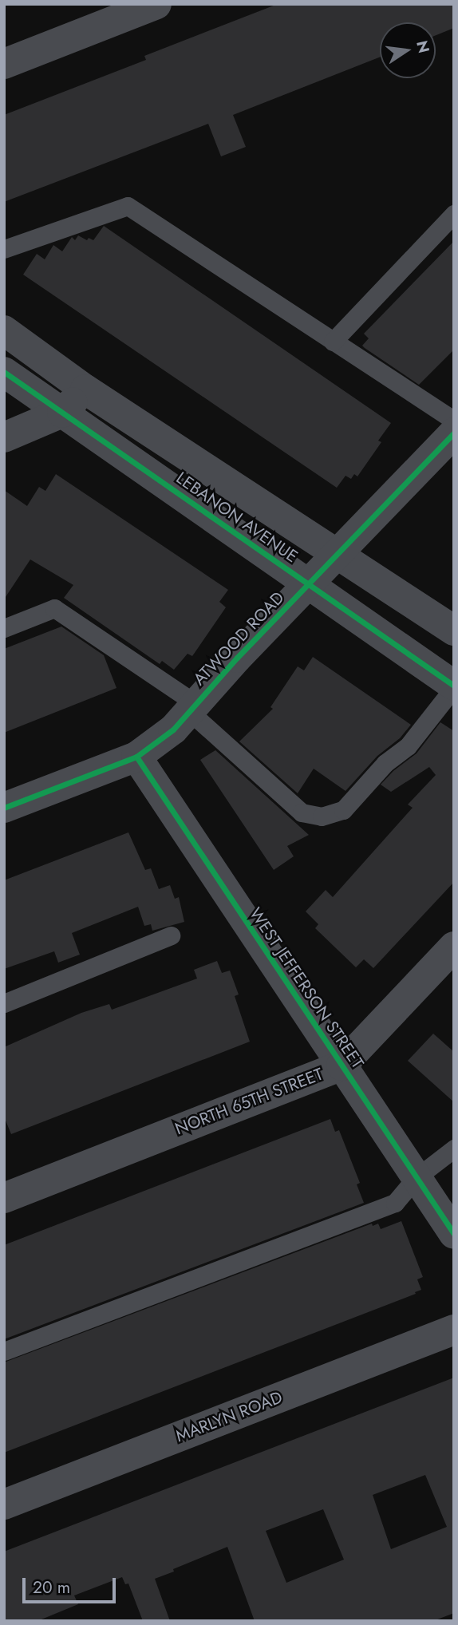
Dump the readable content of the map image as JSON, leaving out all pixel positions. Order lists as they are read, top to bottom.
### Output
{
  "streets": {
    "street": [
      "LEBANON AVENUE",
      "ATWOOD ROAD",
      "WEST JEFFERSON STREET",
      "NORTH 65TH STREET",
      "MARLYN ROAD"
    ]
  },
  "crossings": [
    ["LEBANON AVENUE", "ATWOOD ROAD"],
    ["ATWOOD ROAD", "WEST JEFFERSON STREET"],
    ["WEST JEFFERSON STREET", "NORTH 65TH STREET"]
  ],
  "scale_bar": "20 m",
  "north": "right"
}
